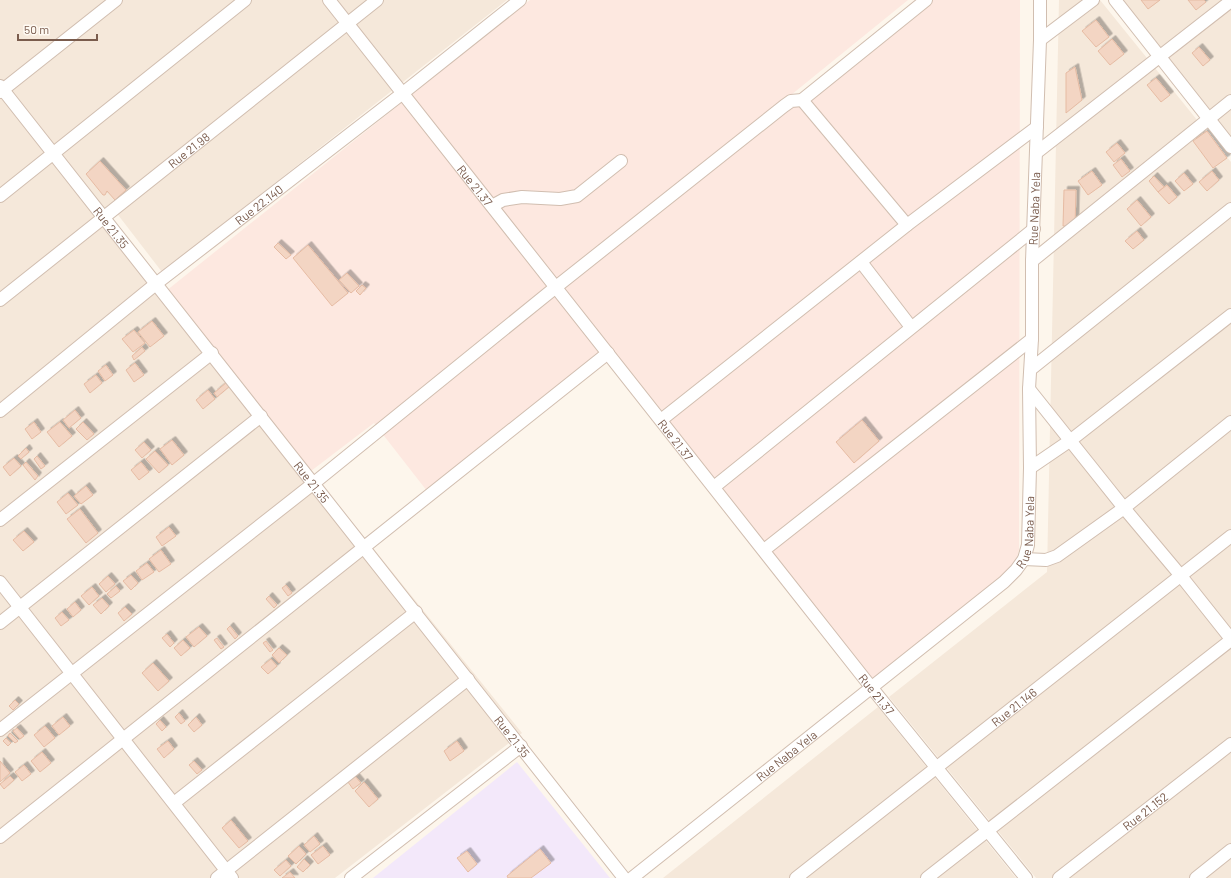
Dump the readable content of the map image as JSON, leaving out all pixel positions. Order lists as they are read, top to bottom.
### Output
{
  "streets": {
    "street": [
      "Rue 21.98",
      "Rue 21.37",
      "Rue 22.140",
      "Rue Naba Yela",
      "Rue 21.35",
      "Rue 21.146",
      "Rue 21.152"
    ]
  },
  "crossings": [
    ["Rue 21.98", "Rue 21.37"],
    ["Rue 21.98", "Rue 21.35"],
    ["Rue 21.37", "Rue 22.140"],
    ["Rue 21.37", "Rue Naba Yela"],
    ["Rue 21.37", "Rue 21.146"],
    ["Rue 22.140", "Rue 21.35"]
  ],
  "scale_bar": "50 m"
}
